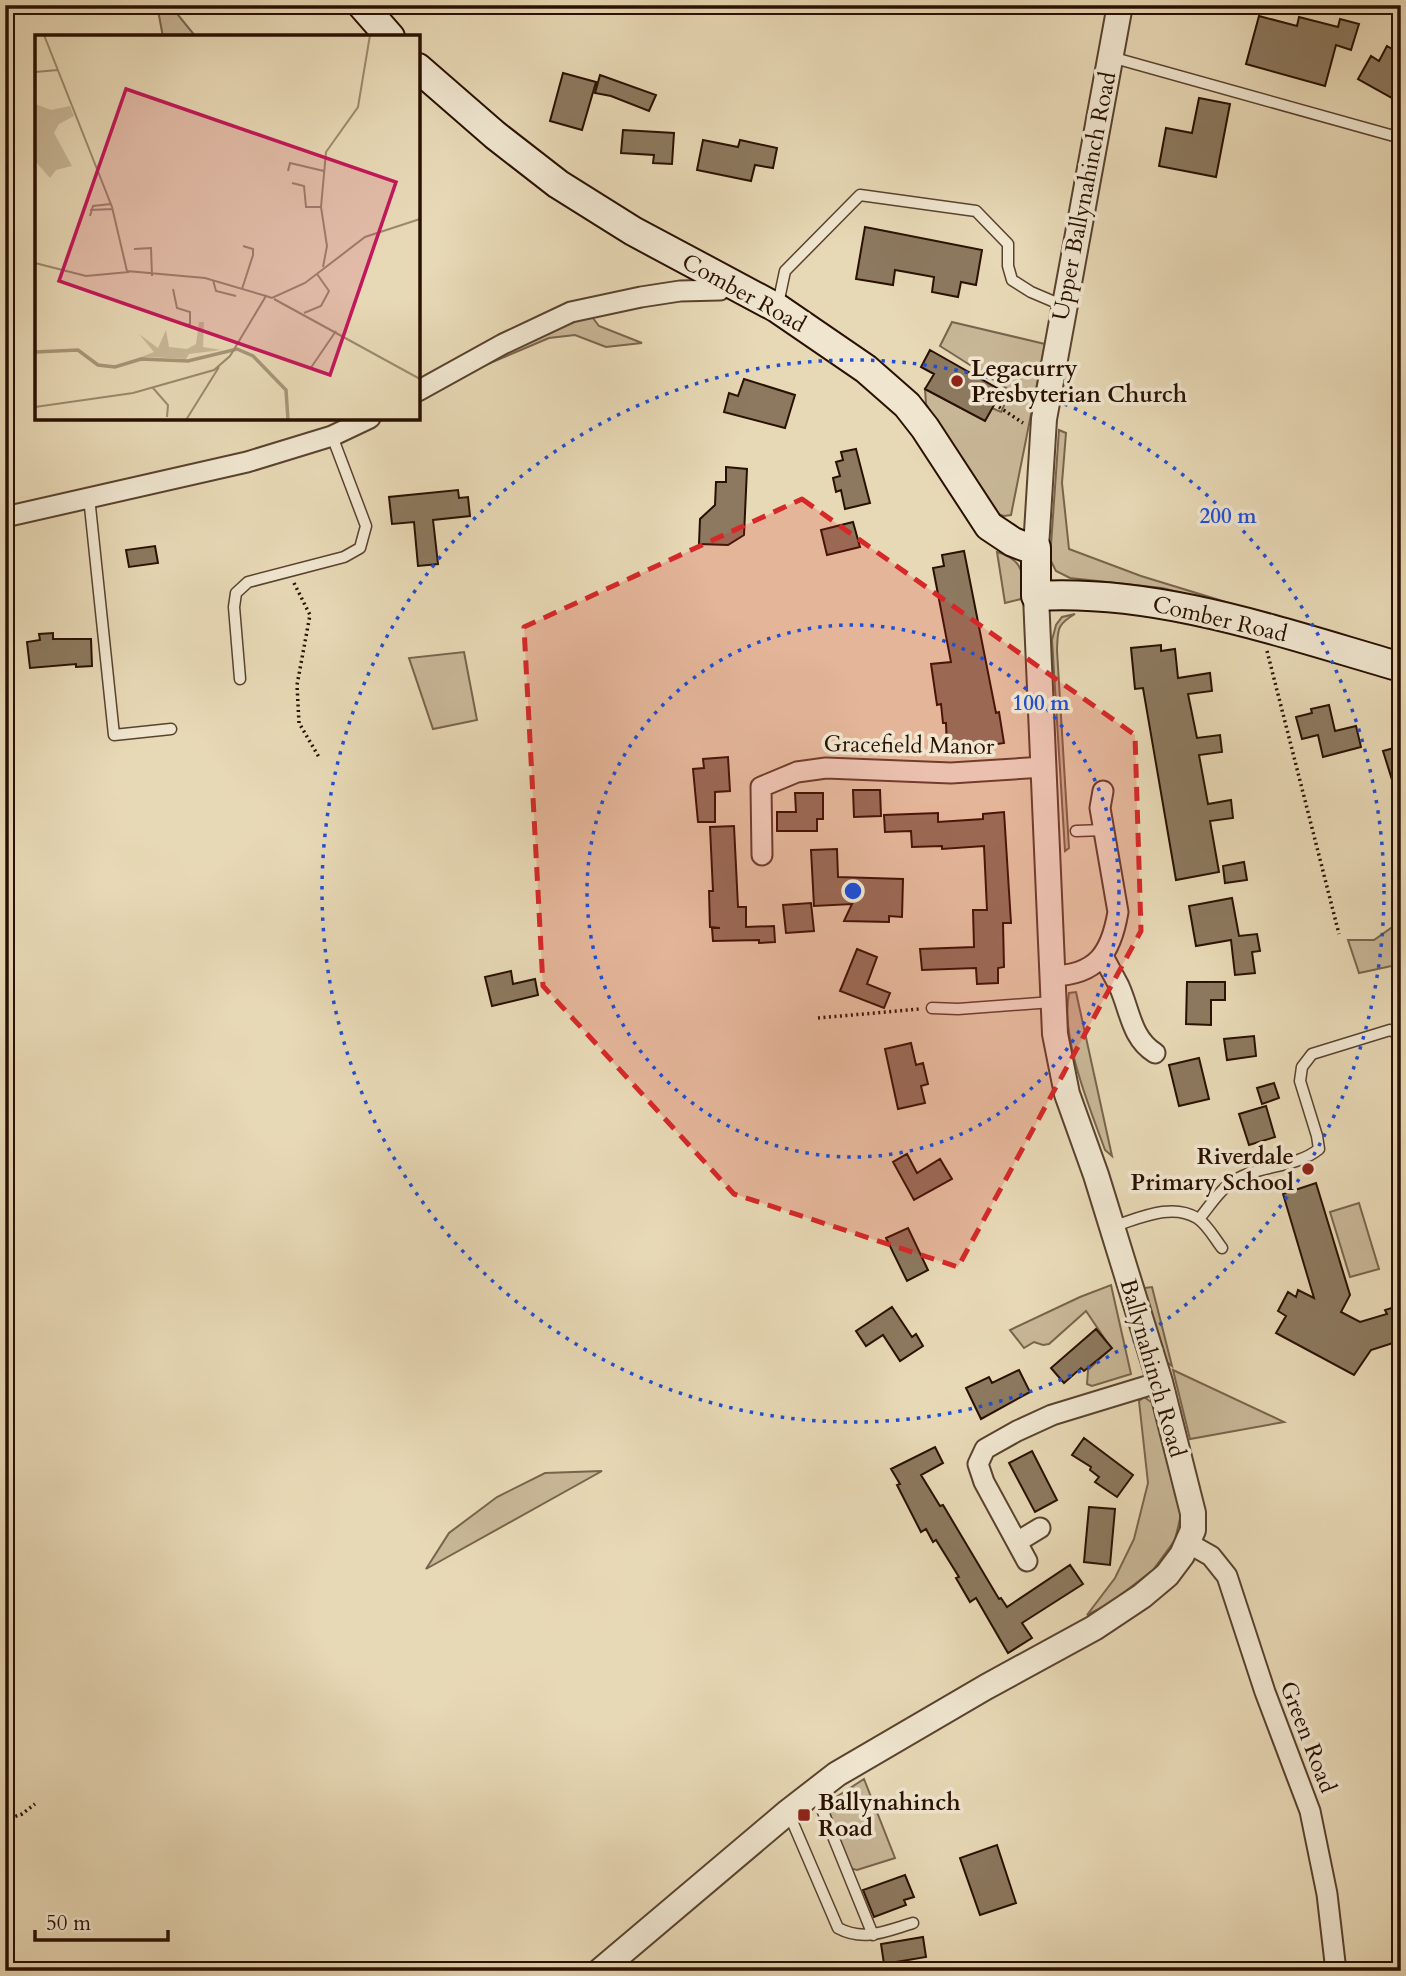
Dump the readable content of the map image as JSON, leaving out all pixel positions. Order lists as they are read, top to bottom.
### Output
{
  "streets": {
    "main road": ["Upper Ballynahinch Road", "Comber Road"],
    "street": ["Gracefield Manor", "Ballynahinch Road", "Green Road"]
  },
  "crossings": [
    ["Upper Ballynahinch Road", "Comber Road"],
    ["Upper Ballynahinch Road", "Ballynahinch Road"],
    ["Comber Road", "Ballynahinch Road"],
    ["Gracefield Manor", "Ballynahinch Road"],
    ["Ballynahinch Road", "Green Road"]
  ],
  "places": {
    "other": ["Legacurry Presbyterian Church", "Riverdale Primary School"],
    "transit": ["Ballynahinch Road"]
  },
  "scale_bar": "50 m",
  "rings": ["200 m", "100 m"]
}
